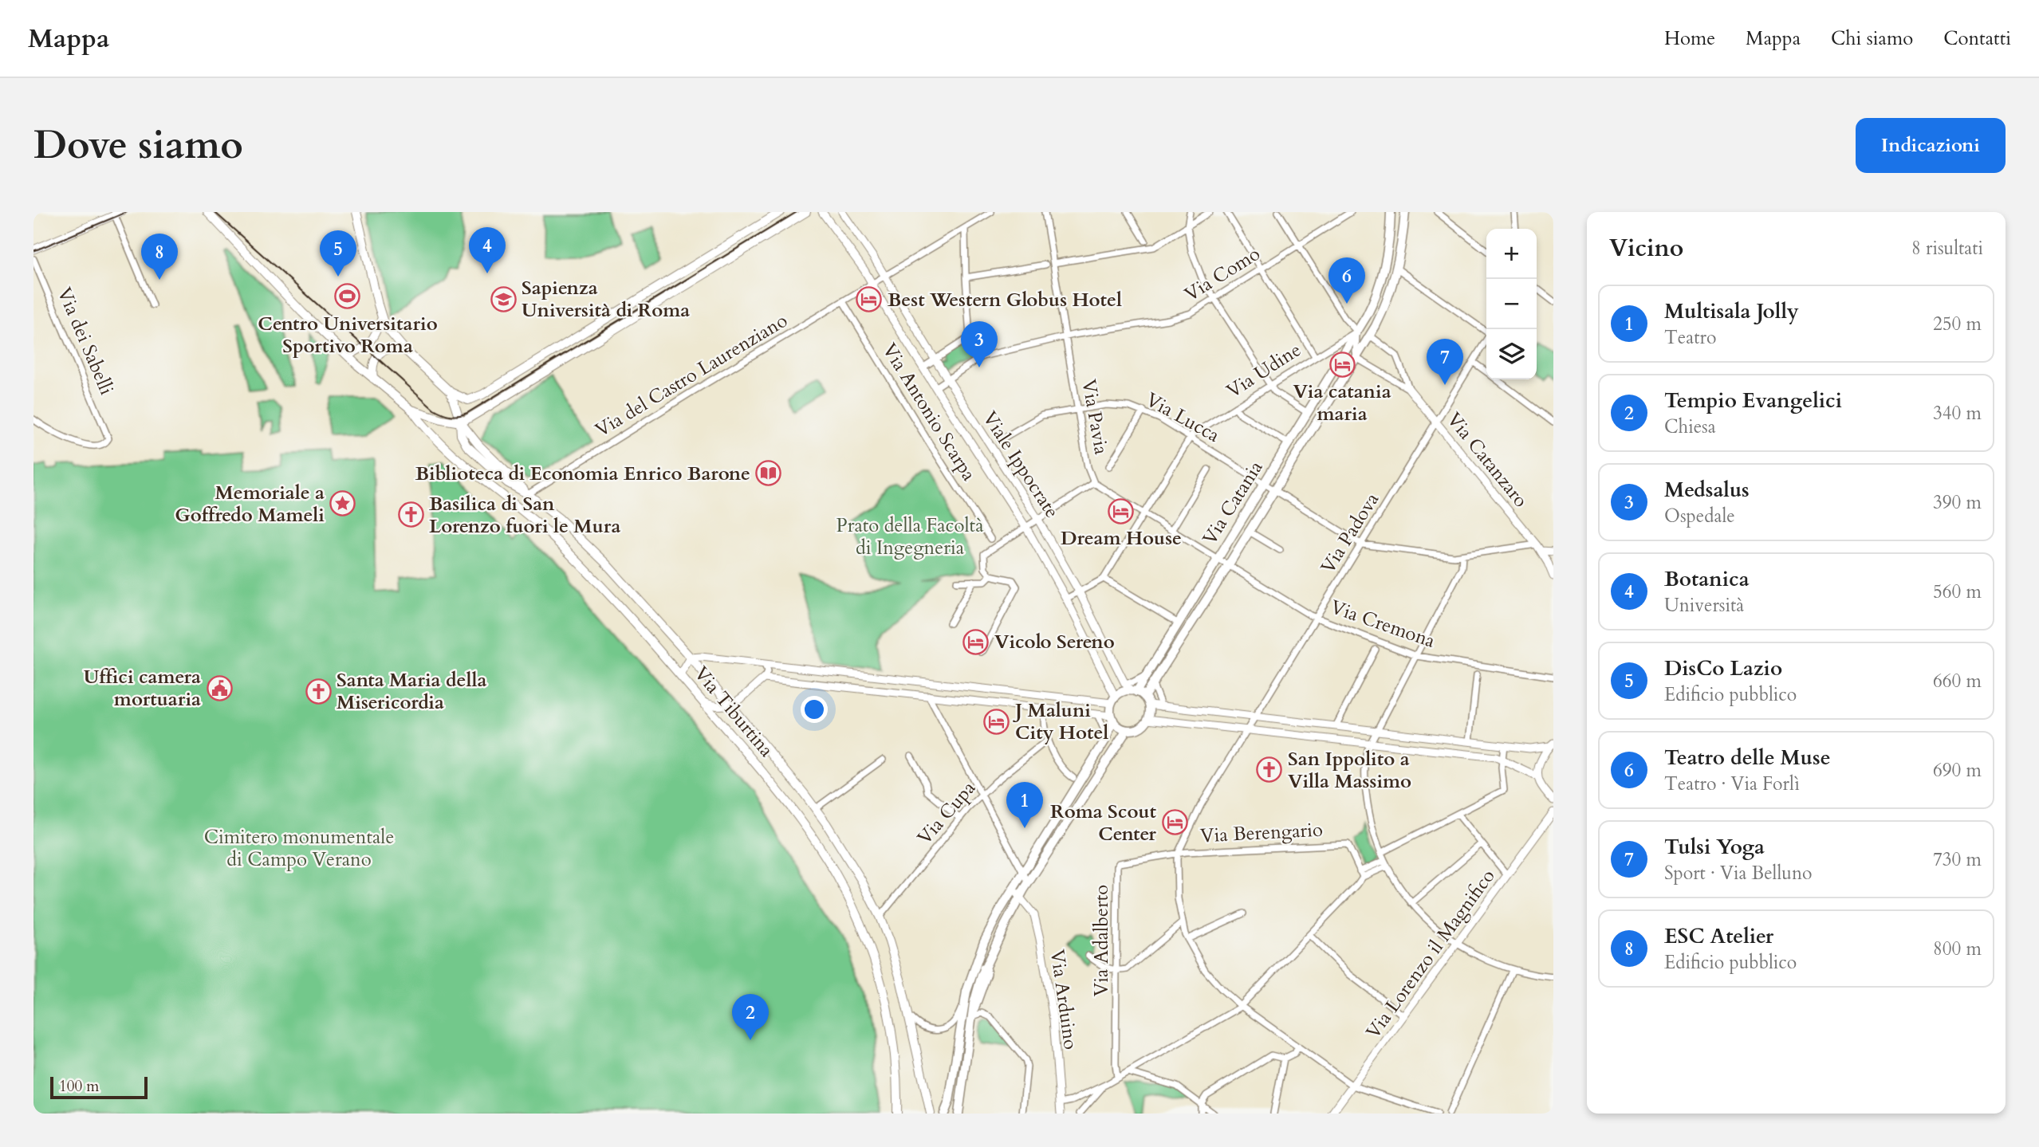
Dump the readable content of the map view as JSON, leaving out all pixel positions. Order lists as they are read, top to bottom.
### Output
{
  "streets": {
    "main road": ["Via Catania", "Via Tiburtina"],
    "street": [
      "Via Como",
      "Via dei Sabelli",
      "Via Udine",
      "Via del Castro Laurenziano",
      "Via Antonio Scarpa",
      "Via Pavia",
      "Via Lucca",
      "Via Catanzaro",
      "Viale Ippocrate",
      "Via Padova",
      "Via Cremona",
      "Via Cupa",
      "Via Berengario",
      "Via Adalberto",
      "Via Lorenzo il Magnifico",
      "Via Arduino"
    ]
  },
  "crossings": [
    ["Via Como", "Via Pavia"],
    ["Via Como", "Viale Ippocrate"],
    ["Via Udine", "Via Lucca"],
    ["Via Udine", "Via Catania"],
    ["Via del Castro Laurenziano", "Via Antonio Scarpa"],
    ["Via del Castro Laurenziano", "Viale Ippocrate"],
    ["Via del Castro Laurenziano", "Via Tiburtina"],
    ["Via Pavia", "Via Lucca"],
    ["Via Pavia", "Via Catania"],
    ["Via Pavia", "Via Cremona"],
    ["Via Lucca", "Via Catania"],
    ["Via Lucca", "Via Padova"],
    ["Via Catanzaro", "Via Padova"],
    ["Viale Ippocrate", "Via Catania"],
    ["Via Catania", "Via Cremona"],
    ["Via Padova", "Via Cremona"],
    ["Via Padova", "Via Berengario"],
    ["Via Padova", "Via Adalberto"],
    ["Via Tiburtina", "Via Cupa"],
    ["Via Berengario", "Via Adalberto"]
  ],
  "parks": ["Prato della Facoltà di Ingegneria", "Cimitero monumentale di Campo Verano"],
  "places": {
    "sports": ["Centro Universitario Sportivo Roma"],
    "school or university": ["Sapienza Università di Roma"],
    "hotel": [
      "Best Western Globus Hotel",
      "Via catania maria",
      "Dream House",
      "Vicolo Sereno",
      "J Maluni City Hotel",
      "Roma Scout Center"
    ],
    "library": ["Biblioteca di Economia Enrico Barone"],
    "place": ["Memoriale a Goffredo Mameli"],
    "church": ["Basilica di San Lorenzo fuori le Mura", "Santa Maria della Misericordia", "San Ippolito a Villa Massimo"],
    "public building": ["Uffici camera mortuaria"]
  },
  "scale_bar": "100 m",
  "page": {
    "header": "Mappa",
    "nav": [
      "Home",
      "Mappa",
      "Chi siamo",
      "Contatti"
    ],
    "buttons": "Indicazioni",
    "title": "Dove siamo",
    "heading": ["Vicino", "8 risultati"],
    "pins": [
      "4",
      "5",
      "8",
      "6",
      "3",
      "7",
      "1",
      "2"
    ],
    "map_buttons": ["+", "−"],
    "list": [
      {
        "mark": "1",
        "name": "Multisala Jolly",
        "note": "Teatro",
        "value": "250 m"
      },
      {
        "mark": "2",
        "name": "Tempio Evangelici",
        "note": "Chiesa",
        "value": "340 m"
      },
      {
        "mark": "3",
        "name": "Medsalus",
        "note": "Ospedale",
        "value": "390 m"
      },
      {
        "mark": "4",
        "name": "Botanica",
        "note": "Università",
        "value": "560 m"
      },
      {
        "mark": "5",
        "name": "DisCo Lazio",
        "note": "Edificio pubblico",
        "value": "660 m"
      },
      {
        "mark": "6",
        "name": "Teatro delle Muse",
        "note": "Teatro · Via Forlì",
        "value": "690 m"
      },
      {
        "mark": "7",
        "name": "Tulsi Yoga",
        "note": "Sport · Via Belluno",
        "value": "730 m"
      },
      {
        "mark": "8",
        "name": "ESC Atelier",
        "note": "Edificio pubblico",
        "value": "800 m"
      }
    ],
    "scale": "100 m"
  }
}
